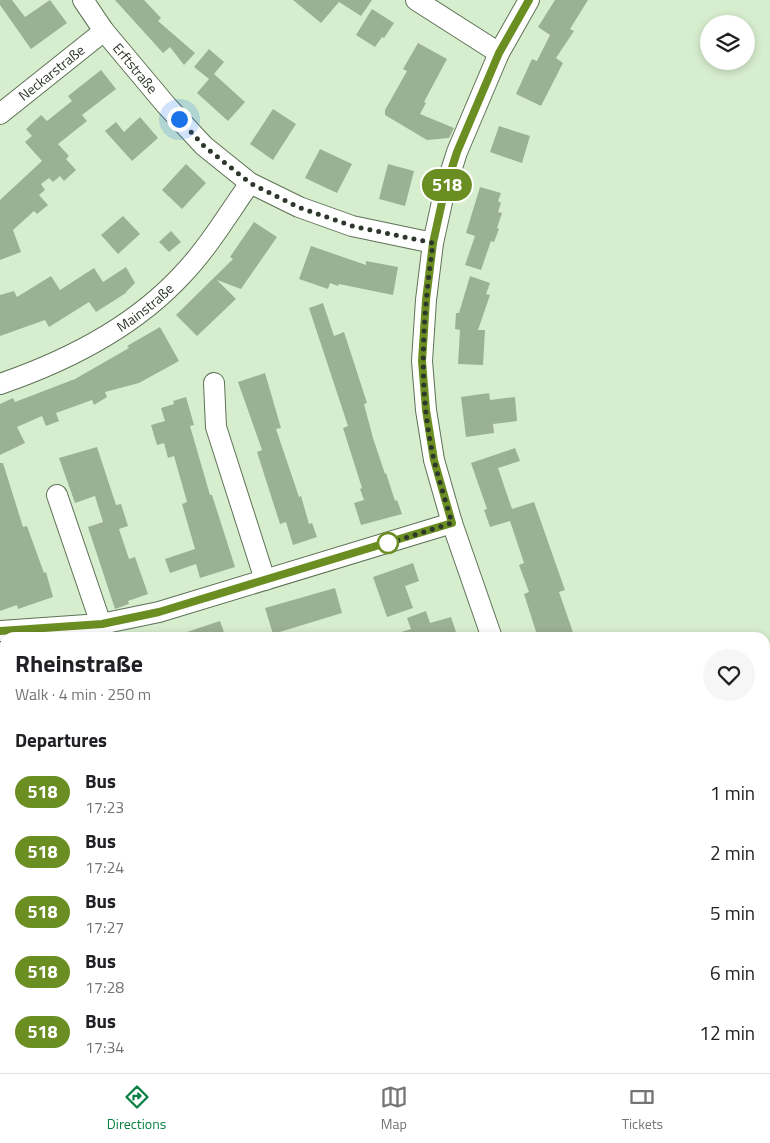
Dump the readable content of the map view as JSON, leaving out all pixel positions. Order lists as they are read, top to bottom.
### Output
{
  "streets": {
    "street": ["Erftstraße", "Neckarstraße", "Mainstraße"]
  },
  "crossings": [
    ["Erftstraße", "Neckarstraße"],
    ["Erftstraße", "Mainstraße"]
  ],
  "lines": ["bus line 518"],
  "page": {
    "on_map": "518",
    "heading": [
      ["Rheinstraße", "Walk · 4 min · 250 m"],
      "Departures"
    ],
    "list": [
      {
        "mark": "518",
        "name": "Bus",
        "note": "17:23",
        "value": "1 min"
      },
      {
        "mark": "518",
        "name": "Bus",
        "note": "17:24",
        "value": "2 min"
      },
      {
        "mark": "518",
        "name": "Bus",
        "note": "17:27",
        "value": "5 min"
      },
      {
        "mark": "518",
        "name": "Bus",
        "note": "17:28",
        "value": "6 min"
      },
      {
        "mark": "518",
        "name": "Bus",
        "note": "17:34",
        "value": "12 min"
      }
    ],
    "tabs": ["Directions", "Map", "Tickets"]
  }
}
